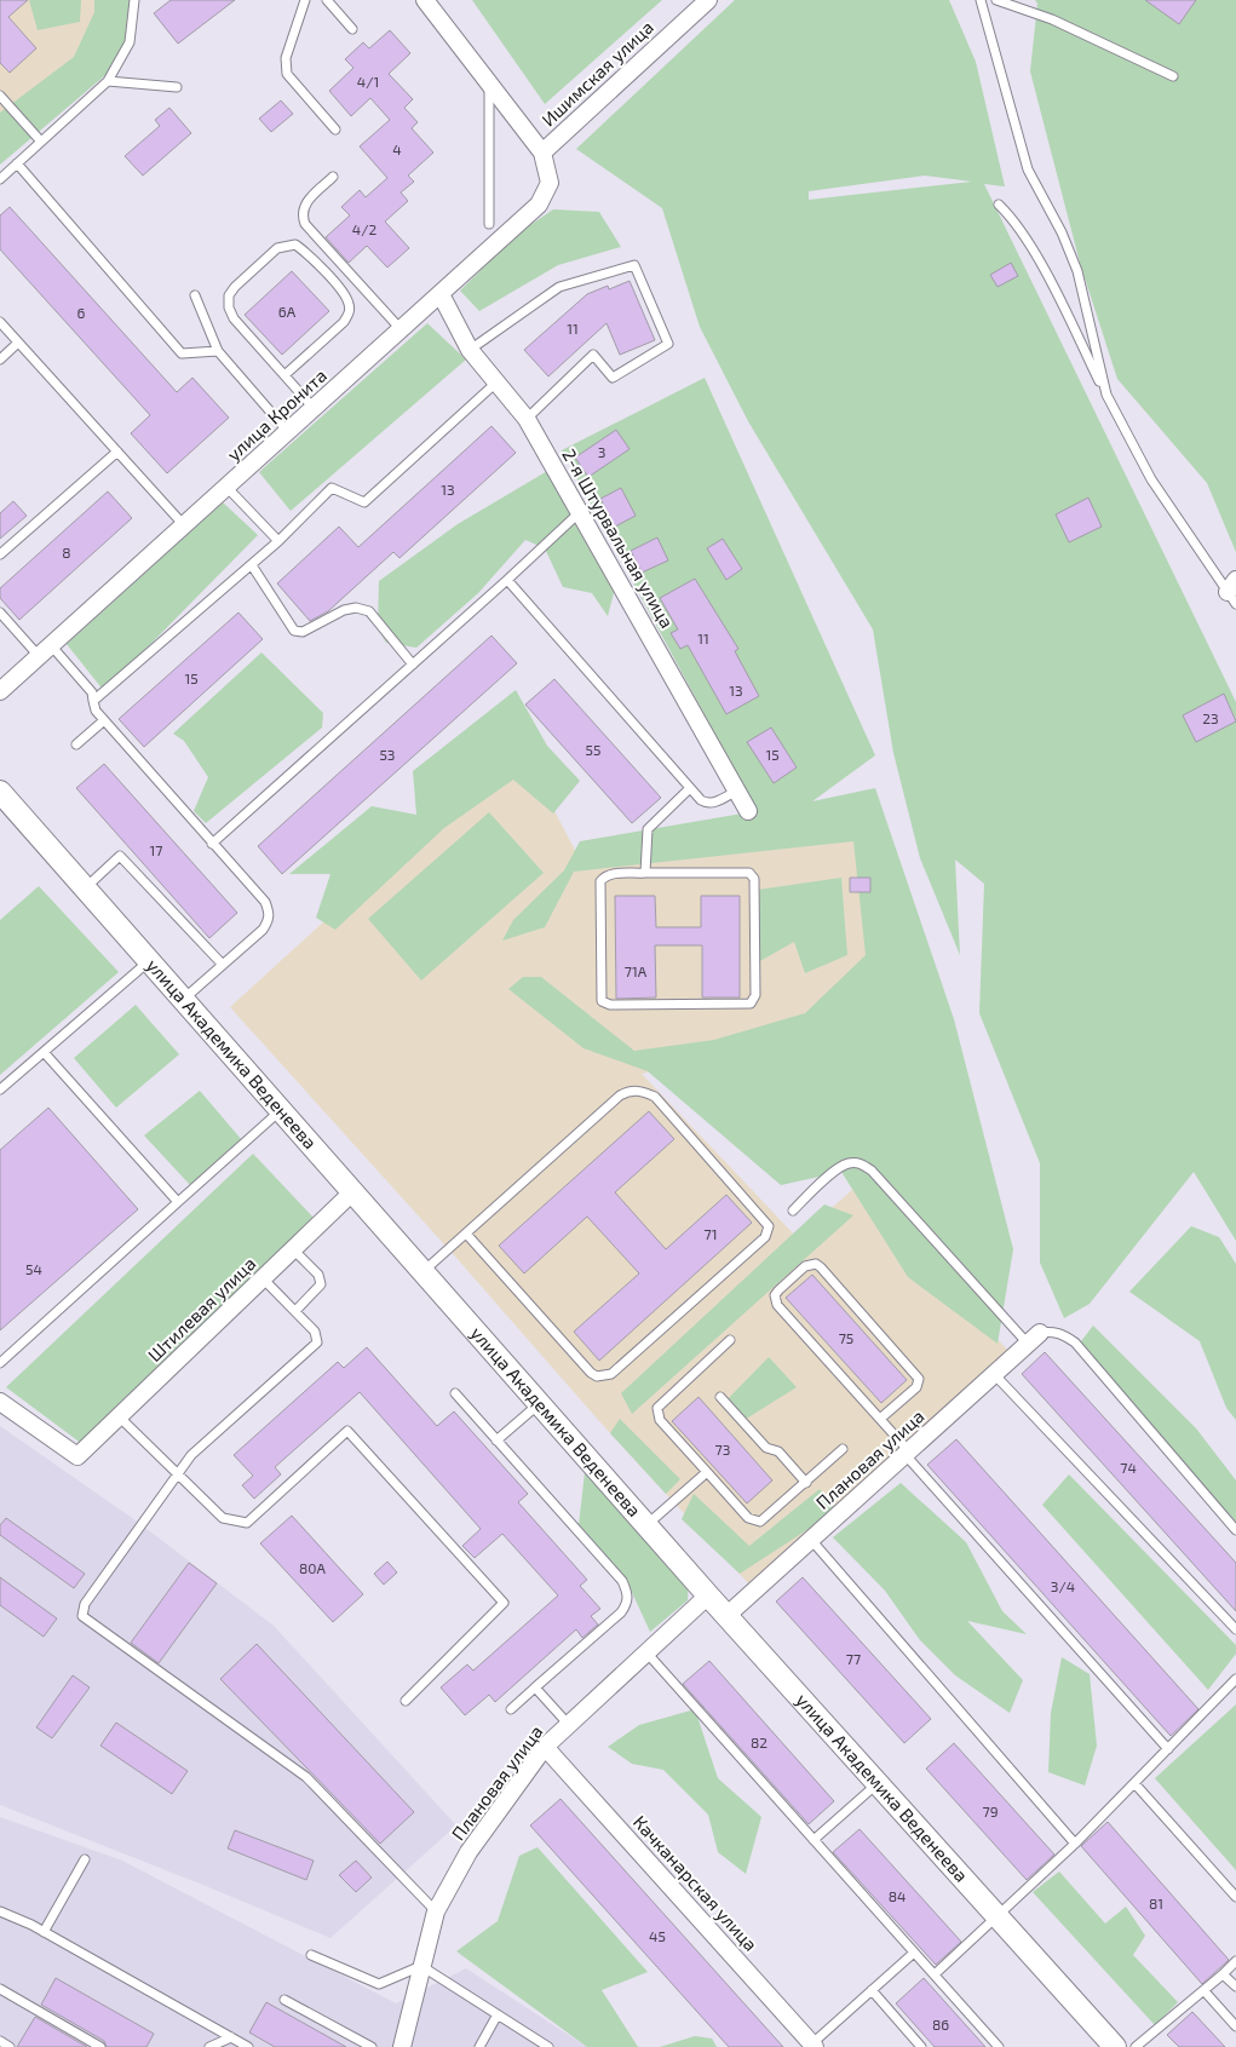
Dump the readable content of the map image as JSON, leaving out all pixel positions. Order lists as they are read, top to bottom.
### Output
{
  "streets": {
    "street": [
      "Ишимская улица",
      "улица Кронита",
      "2-я Штурвальная улица",
      "улица Академика Веденеева",
      "Штилевая улица",
      "Плановая улица",
      "Качканарская улица"
    ]
  },
  "crossings": [
    ["Ишимская улица", "улица Кронита"],
    ["улица Кронита", "2-я Штурвальная улица"],
    ["улица Академика Веденеева", "Штилевая улица"],
    ["улица Академика Веденеева", "Плановая улица"],
    ["Плановая улица", "Качканарская улица"]
  ],
  "house_numbers": [
    "4/1",
    "4",
    "4/2",
    "6А",
    "6",
    "11",
    "3",
    "13",
    "8",
    "11",
    "15",
    "13",
    "23",
    "55",
    "53",
    "15",
    "17",
    "71А",
    "71",
    "54",
    "75",
    "73",
    "74",
    "80А",
    "3/4",
    "77",
    "82",
    "79",
    "84",
    "81",
    "45",
    "86"
  ]
}
